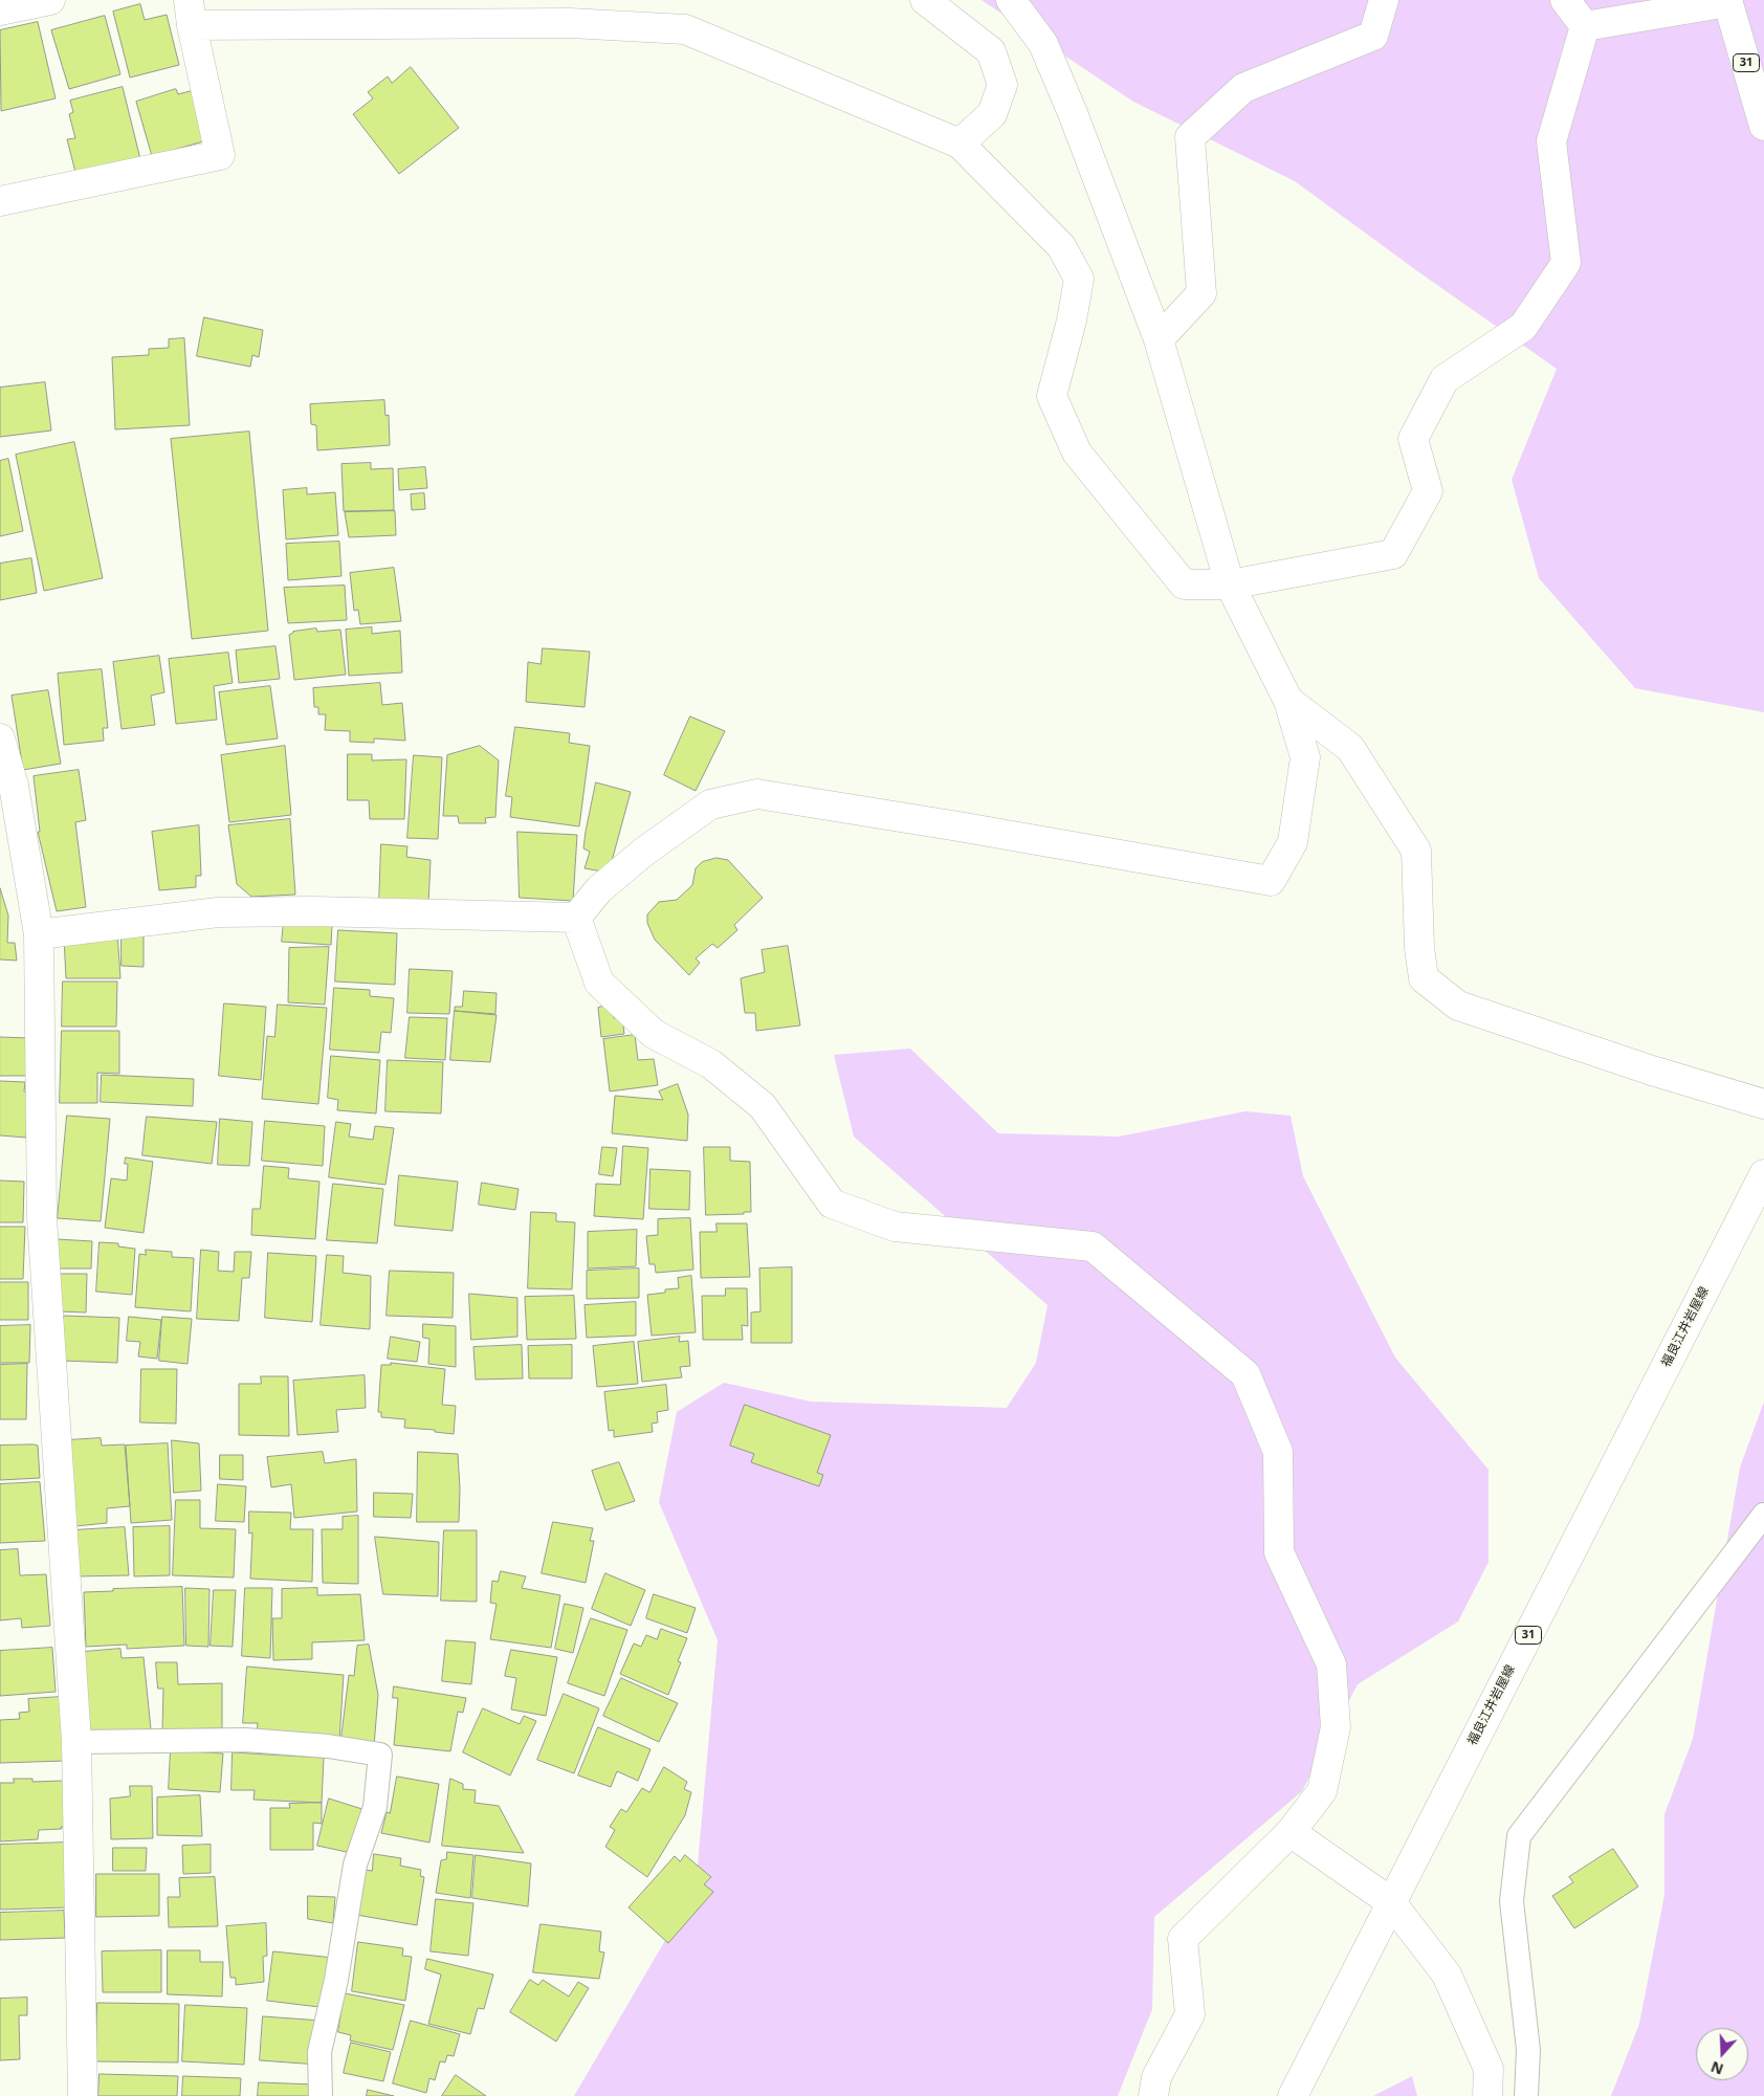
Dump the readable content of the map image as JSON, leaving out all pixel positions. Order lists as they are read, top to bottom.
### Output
{
  "streets": {
    "street": ["31", "福良江井岩屋線"]
  },
  "north": "bottom"
}
